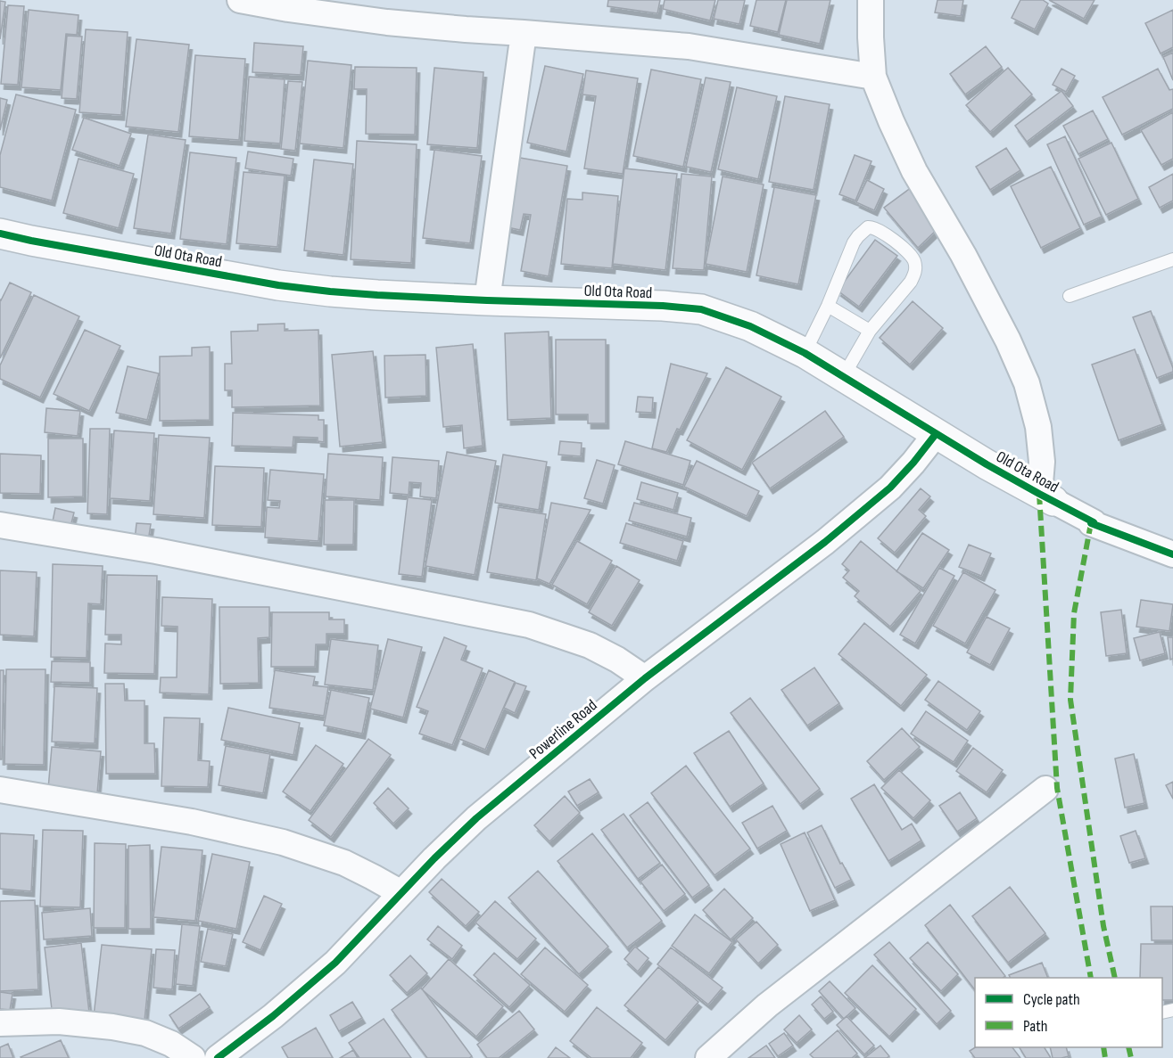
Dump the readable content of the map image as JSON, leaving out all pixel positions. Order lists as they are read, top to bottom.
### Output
{
  "streets": {
    "street": ["Old Ota Road", "Powerline Road"]
  },
  "crossings": [
    ["Old Ota Road", "Powerline Road"]
  ],
  "legend": ["Cycle path", "Path"]
}
